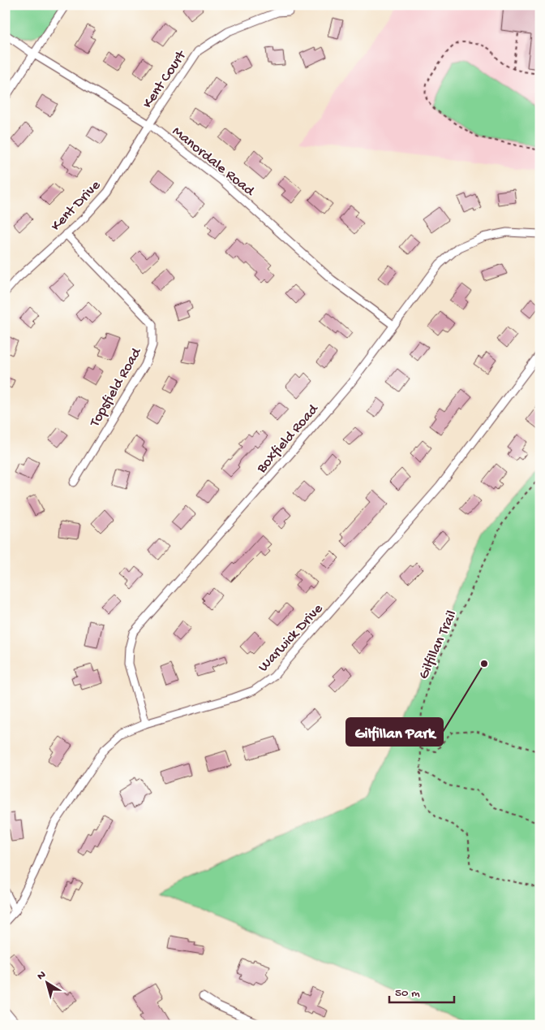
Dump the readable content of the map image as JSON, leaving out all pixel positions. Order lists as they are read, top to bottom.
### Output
{
  "streets": {
    "street": [
      "Kent Court",
      "Manordale Road",
      "Kent Drive",
      "Topsfield Road",
      "Boxfield Road",
      "Warwick Drive"
    ],
    "path": ["Gilfillan Trail"]
  },
  "crossings": [
    ["Kent Court", "Manordale Road"],
    ["Kent Court", "Kent Drive"],
    ["Manordale Road", "Kent Drive"],
    ["Manordale Road", "Boxfield Road"],
    ["Kent Drive", "Topsfield Road"],
    ["Boxfield Road", "Warwick Drive"]
  ],
  "places": ["Gilfillan Park"],
  "scale_bar": "50 m",
  "north": "top left"
}
